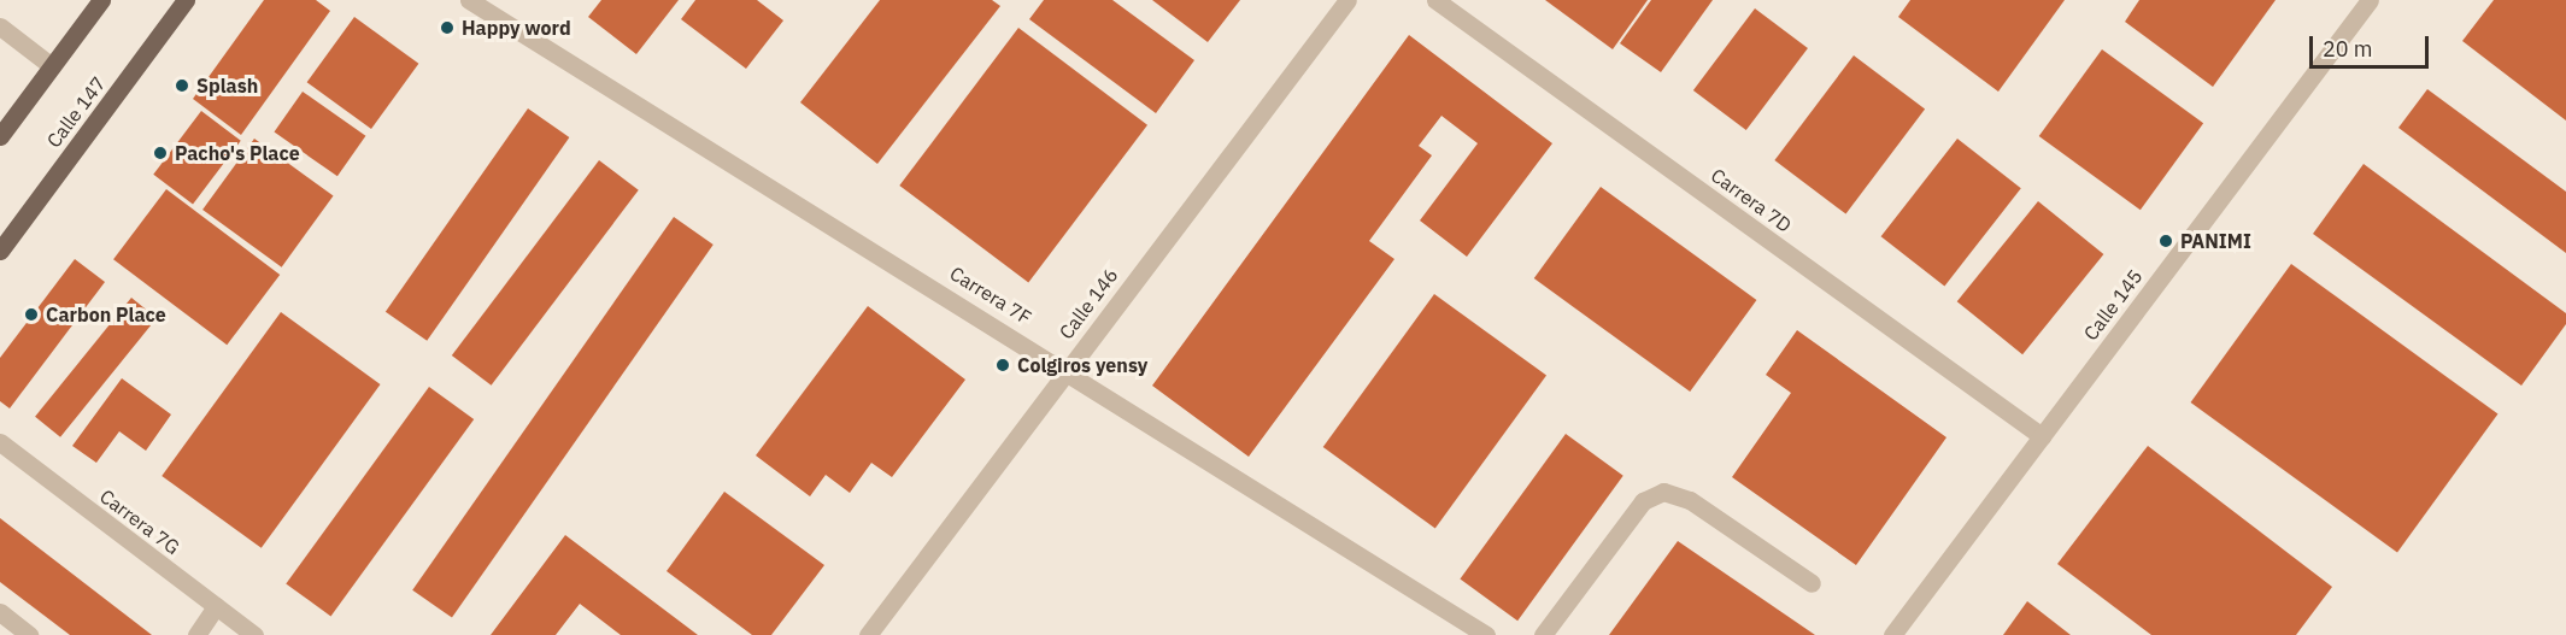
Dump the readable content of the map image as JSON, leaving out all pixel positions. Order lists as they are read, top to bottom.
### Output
{
  "streets": {
    "main road": ["Calle 147"],
    "street": [
      "Carrera 7D",
      "Carrera 7F",
      "Calle 146",
      "Calle 145",
      "Carrera 7G"
    ]
  },
  "crossings": [
    ["Carrera 7D", "Calle 145"],
    ["Carrera 7F", "Calle 146"]
  ],
  "places": [
    "Happy word",
    "Splash",
    "Pacho's Place",
    "PANIMI",
    "Carbon Place",
    "Colgiros yensy"
  ],
  "scale_bar": "20 m"
}
